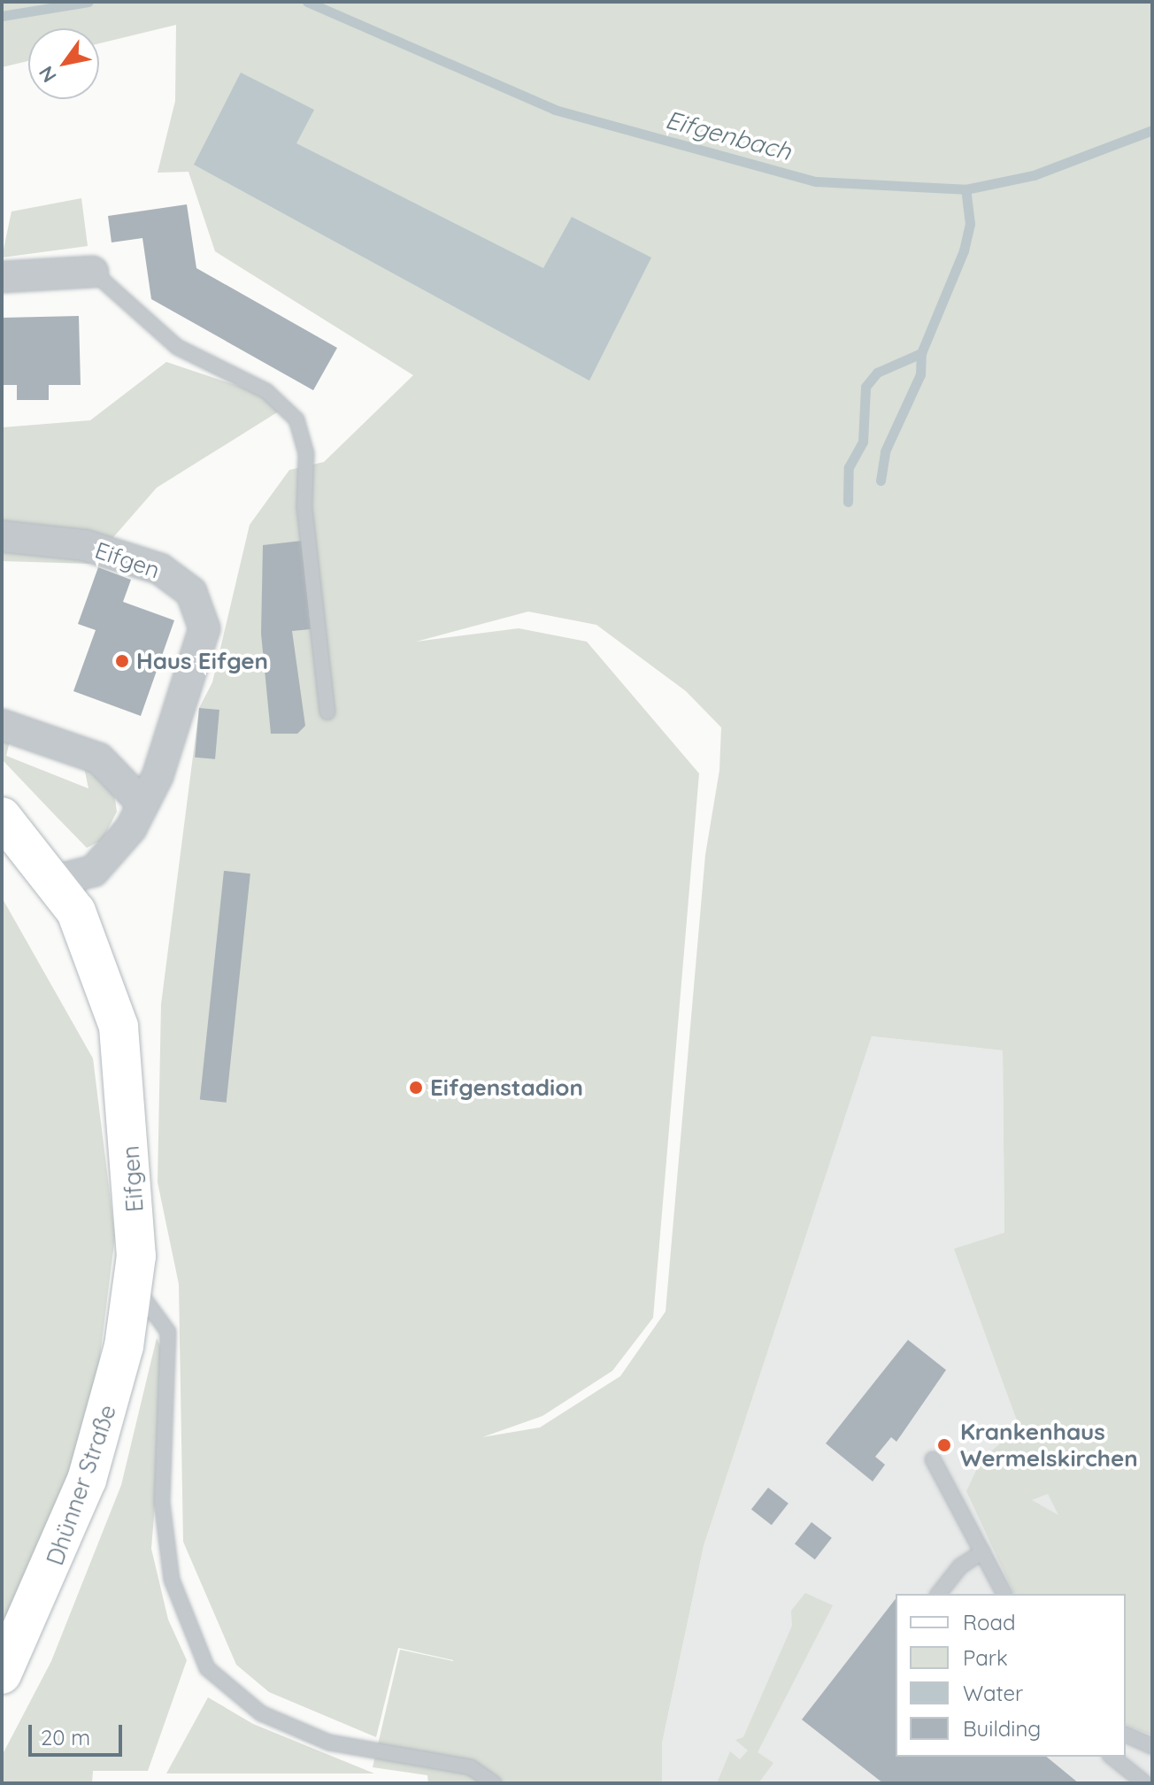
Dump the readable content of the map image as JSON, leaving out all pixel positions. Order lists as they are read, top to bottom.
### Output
{
  "streets": {
    "main road": ["Eifgen", "Dhünner Straße"]
  },
  "crossings": [
    ["Eifgen", "Dhünner Straße"]
  ],
  "water": ["Eifgenbach"],
  "places": ["Haus Eifgen", "Eifgenstadion", "Krankenhaus Wermelskirchen"],
  "legend": [
    "Road",
    "Park",
    "Water",
    "Building"
  ],
  "scale_bar": "20 m",
  "north": "bottom left"
}
